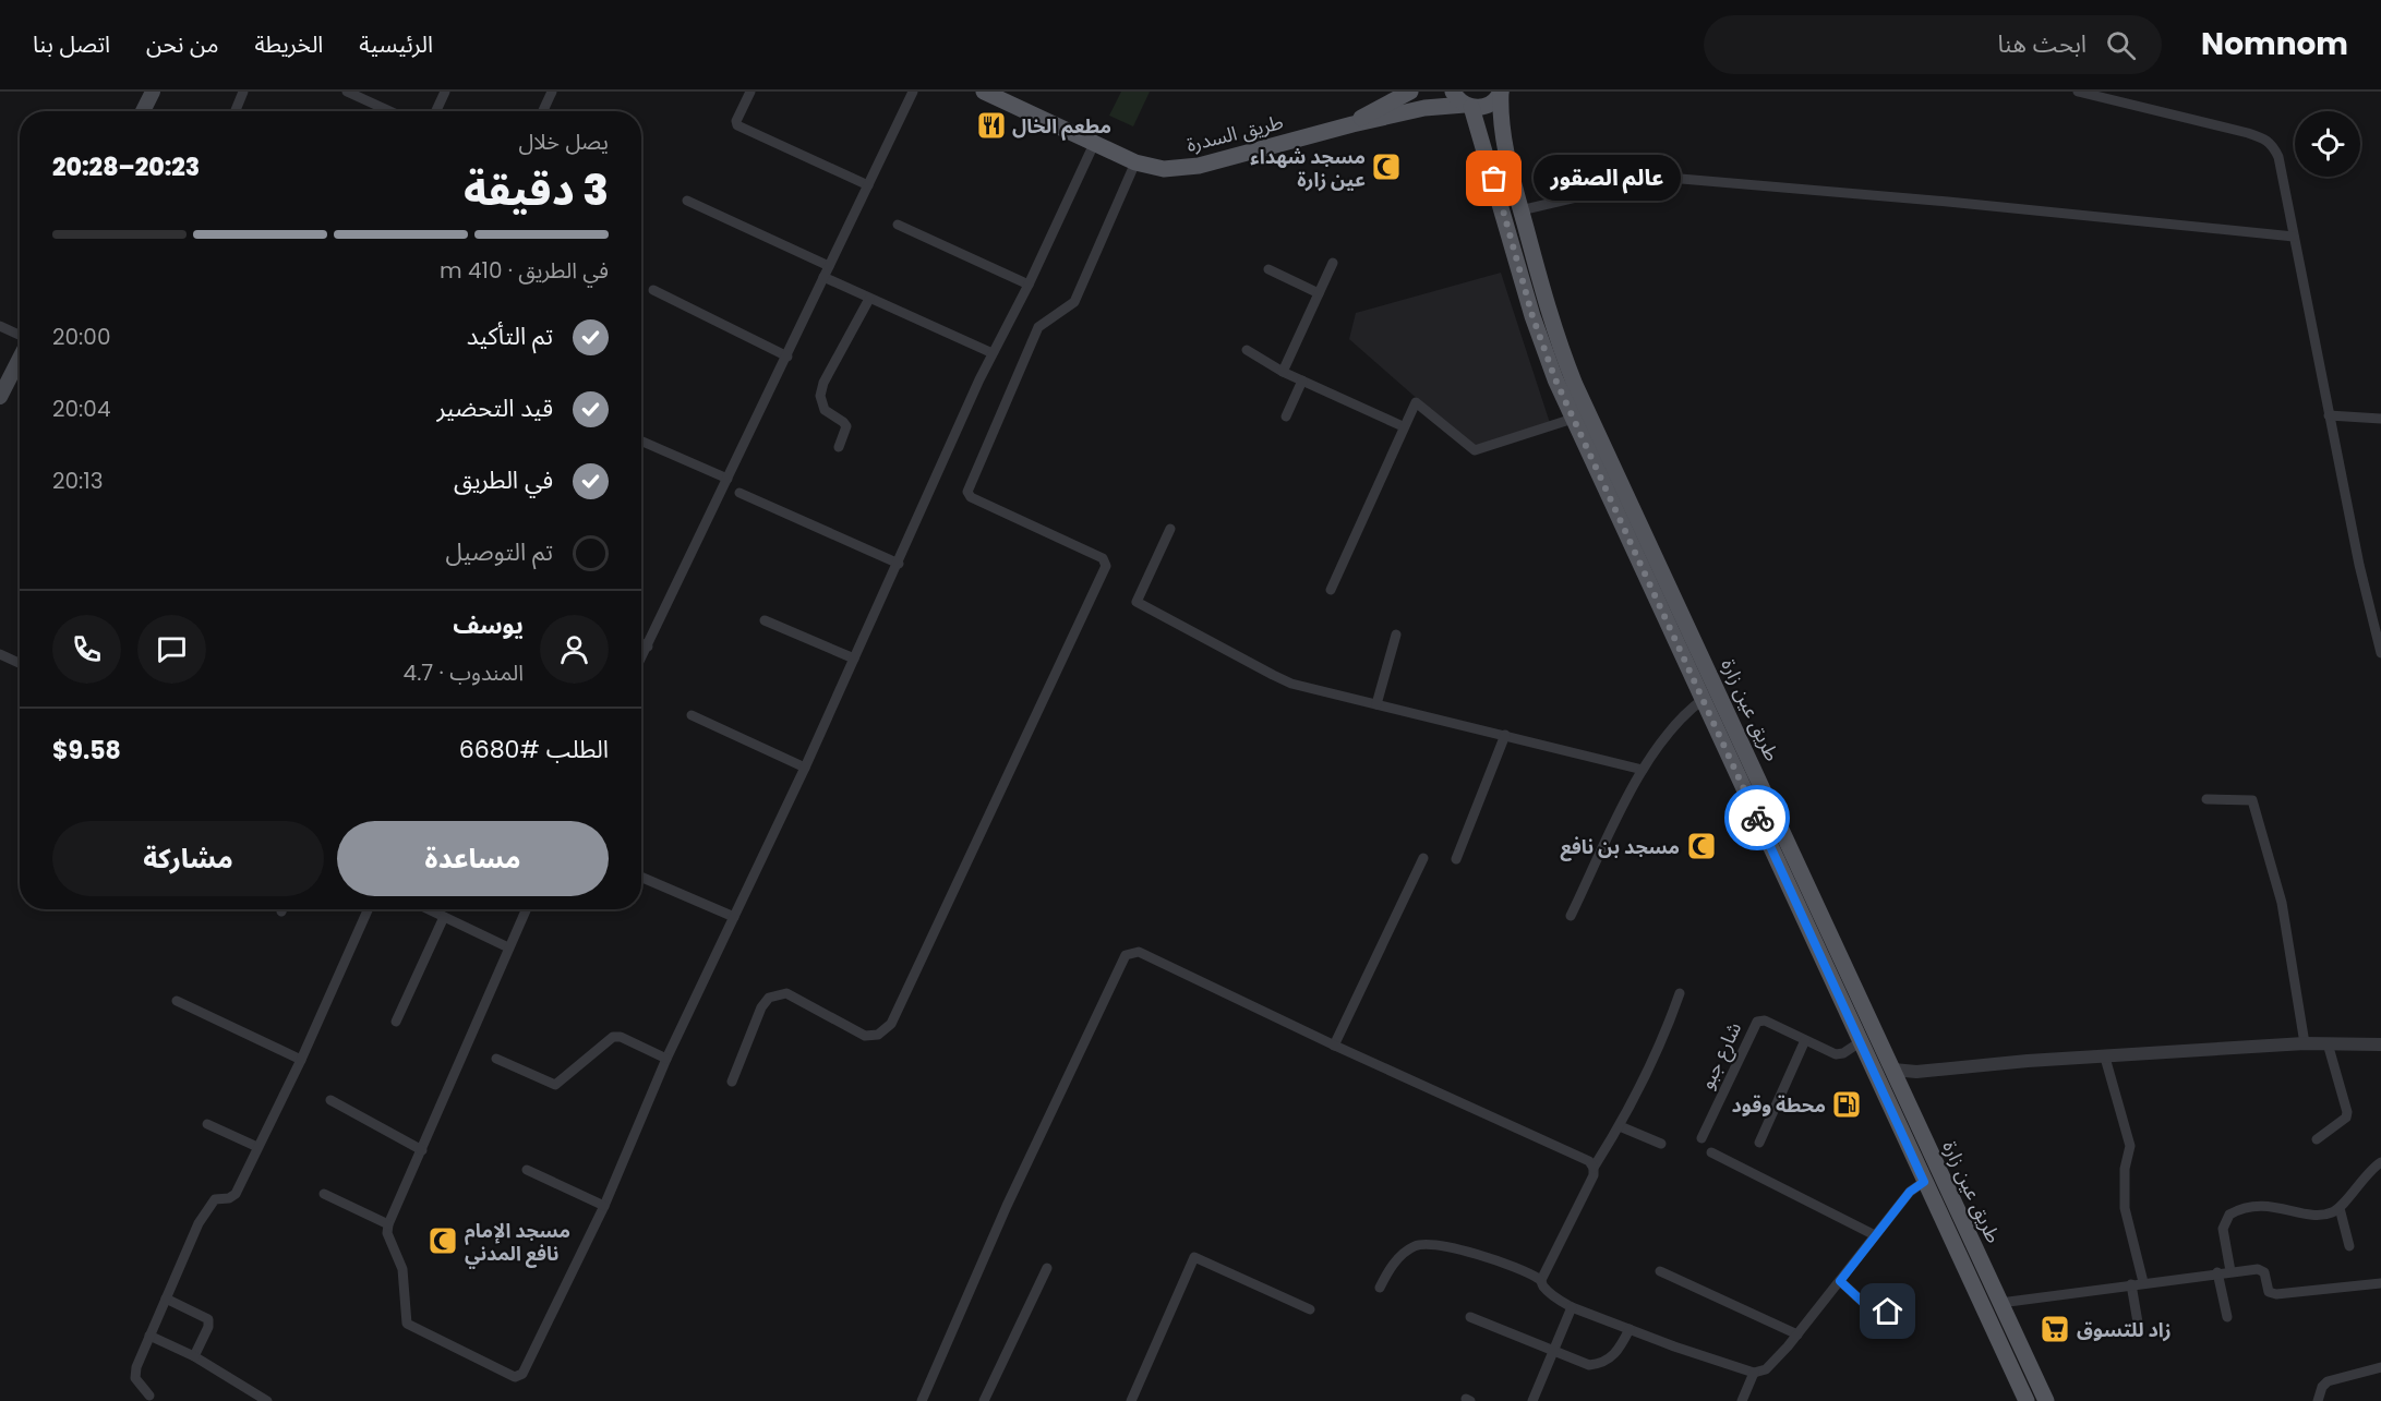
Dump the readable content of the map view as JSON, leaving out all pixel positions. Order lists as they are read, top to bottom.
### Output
{
  "streets": {
    "main road": ["طريق السدرة", "طريق عين زارة"],
    "street": ["شارع جبو"]
  },
  "crossings": [
    ["طريق السدرة", "طريق عين زارة"],
    ["طريق عين زارة", "شارع جبو"]
  ],
  "places": {
    "restaurant": ["مطعم الخال"],
    "mosque": ["مسجد شهداء عين زارة", "مسجد بن نافع", "مسجد الإمام نافع المدني"],
    "other": ["عالم الصقور"],
    "fuel station": ["محطة وقود"],
    "supermarket": ["زاد للتسوق"]
  },
  "page": {
    "header": "Nomnom",
    "search": "ابحث هنا",
    "nav": [
      "الرئيسية",
      "الخريطة",
      "من نحن",
      "اتصل بنا"
    ],
    "heading": ["3 دقيقة", "يصل خلال", "20:23–20:28"],
    "panel": [
      "يوسف",
      "المندوب · 4.7",
      "الطلب #6680",
      "$9.58"
    ],
    "bubble": "عالم الصقور",
    "bar": "في الطريق · 410 m",
    "list": [
      ["تم التأكيد", "20:00"],
      ["قيد التحضير", "20:04"],
      ["في الطريق", "20:13"],
      "تم التوصيل"
    ],
    "buttons": ["مساعدة", "مشاركة"]
  }
}
